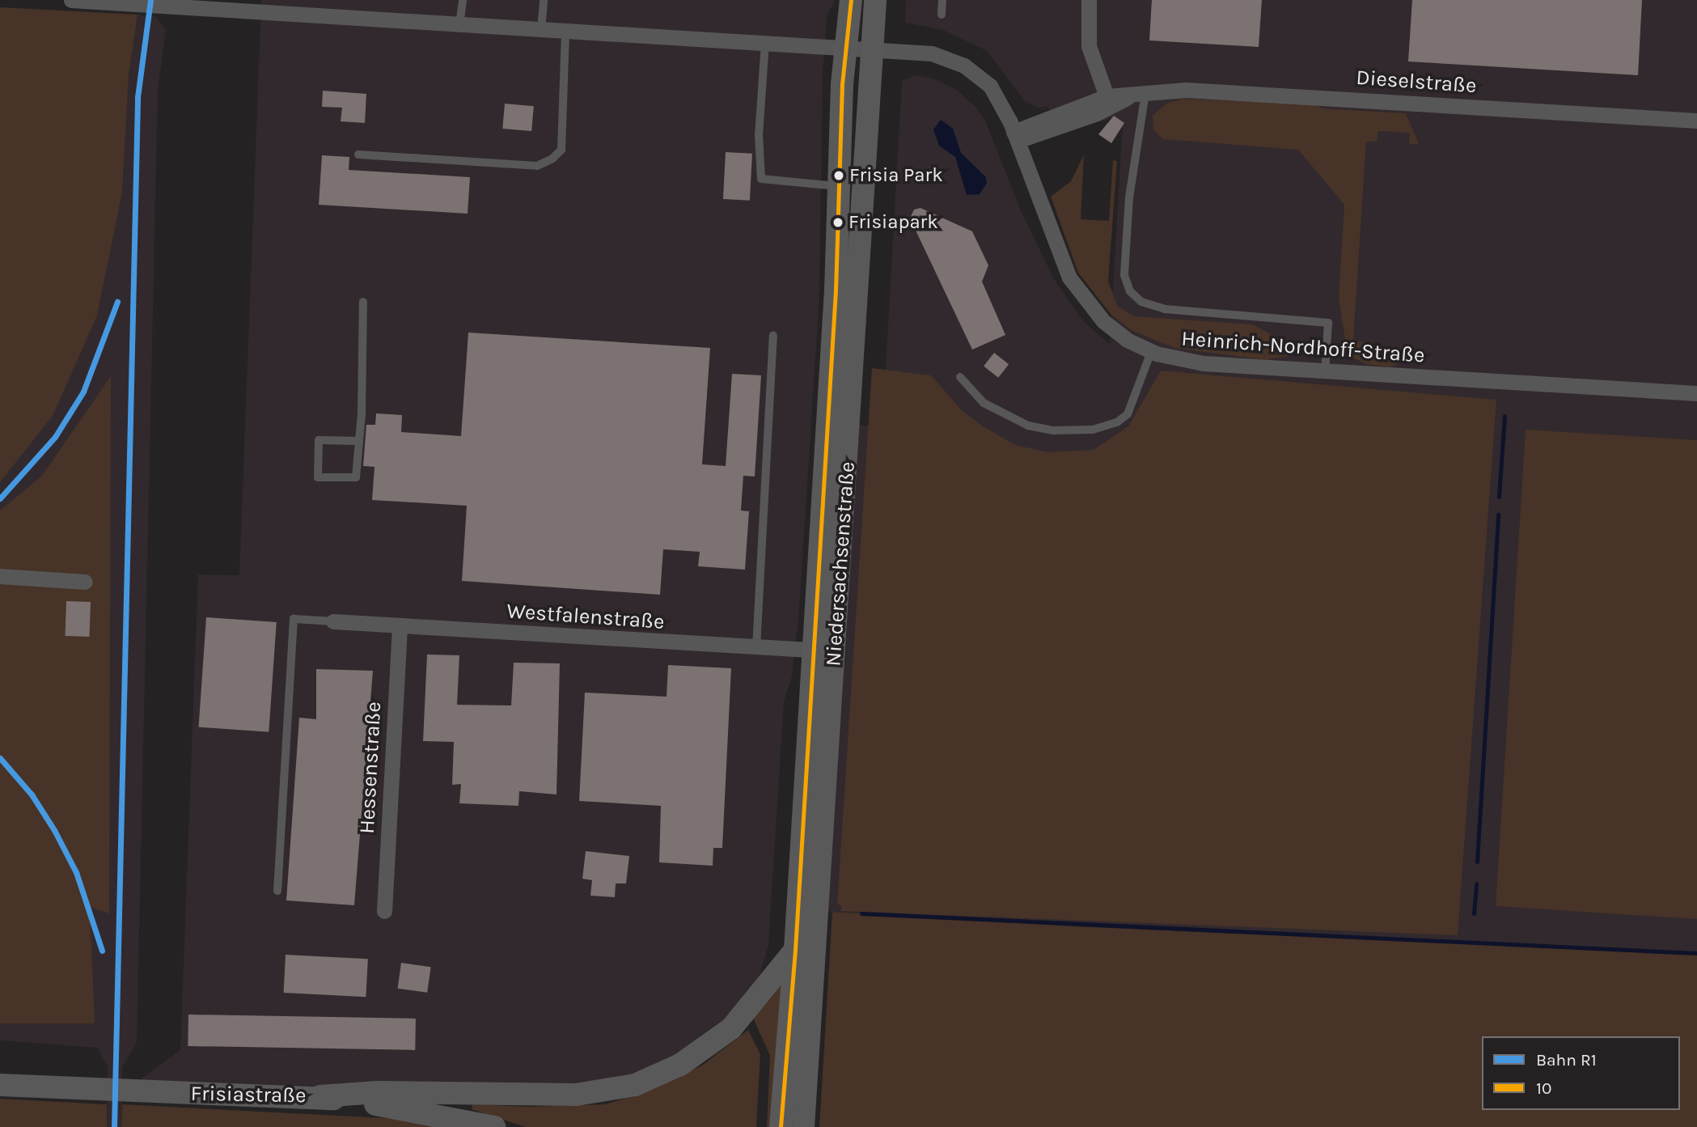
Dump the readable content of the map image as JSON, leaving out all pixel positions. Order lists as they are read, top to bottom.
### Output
{
  "streets": {
    "main road": ["Niedersachsenstraße", "Frisiastraße"],
    "street": [
      "Dieselstraße",
      "Heinrich-Nordhoff-Straße",
      "Westfalenstraße",
      "Hessenstraße"
    ]
  },
  "crossings": [
    ["Dieselstraße", "Heinrich-Nordhoff-Straße"],
    ["Heinrich-Nordhoff-Straße", "Niedersachsenstraße"],
    ["Niedersachsenstraße", "Westfalenstraße"],
    ["Westfalenstraße", "Hessenstraße"]
  ],
  "places": ["Frisia Park", "Frisiapark"],
  "lines": ["rail line R1", "transit line 10"],
  "legend": ["Bahn R1", "10"]
}
